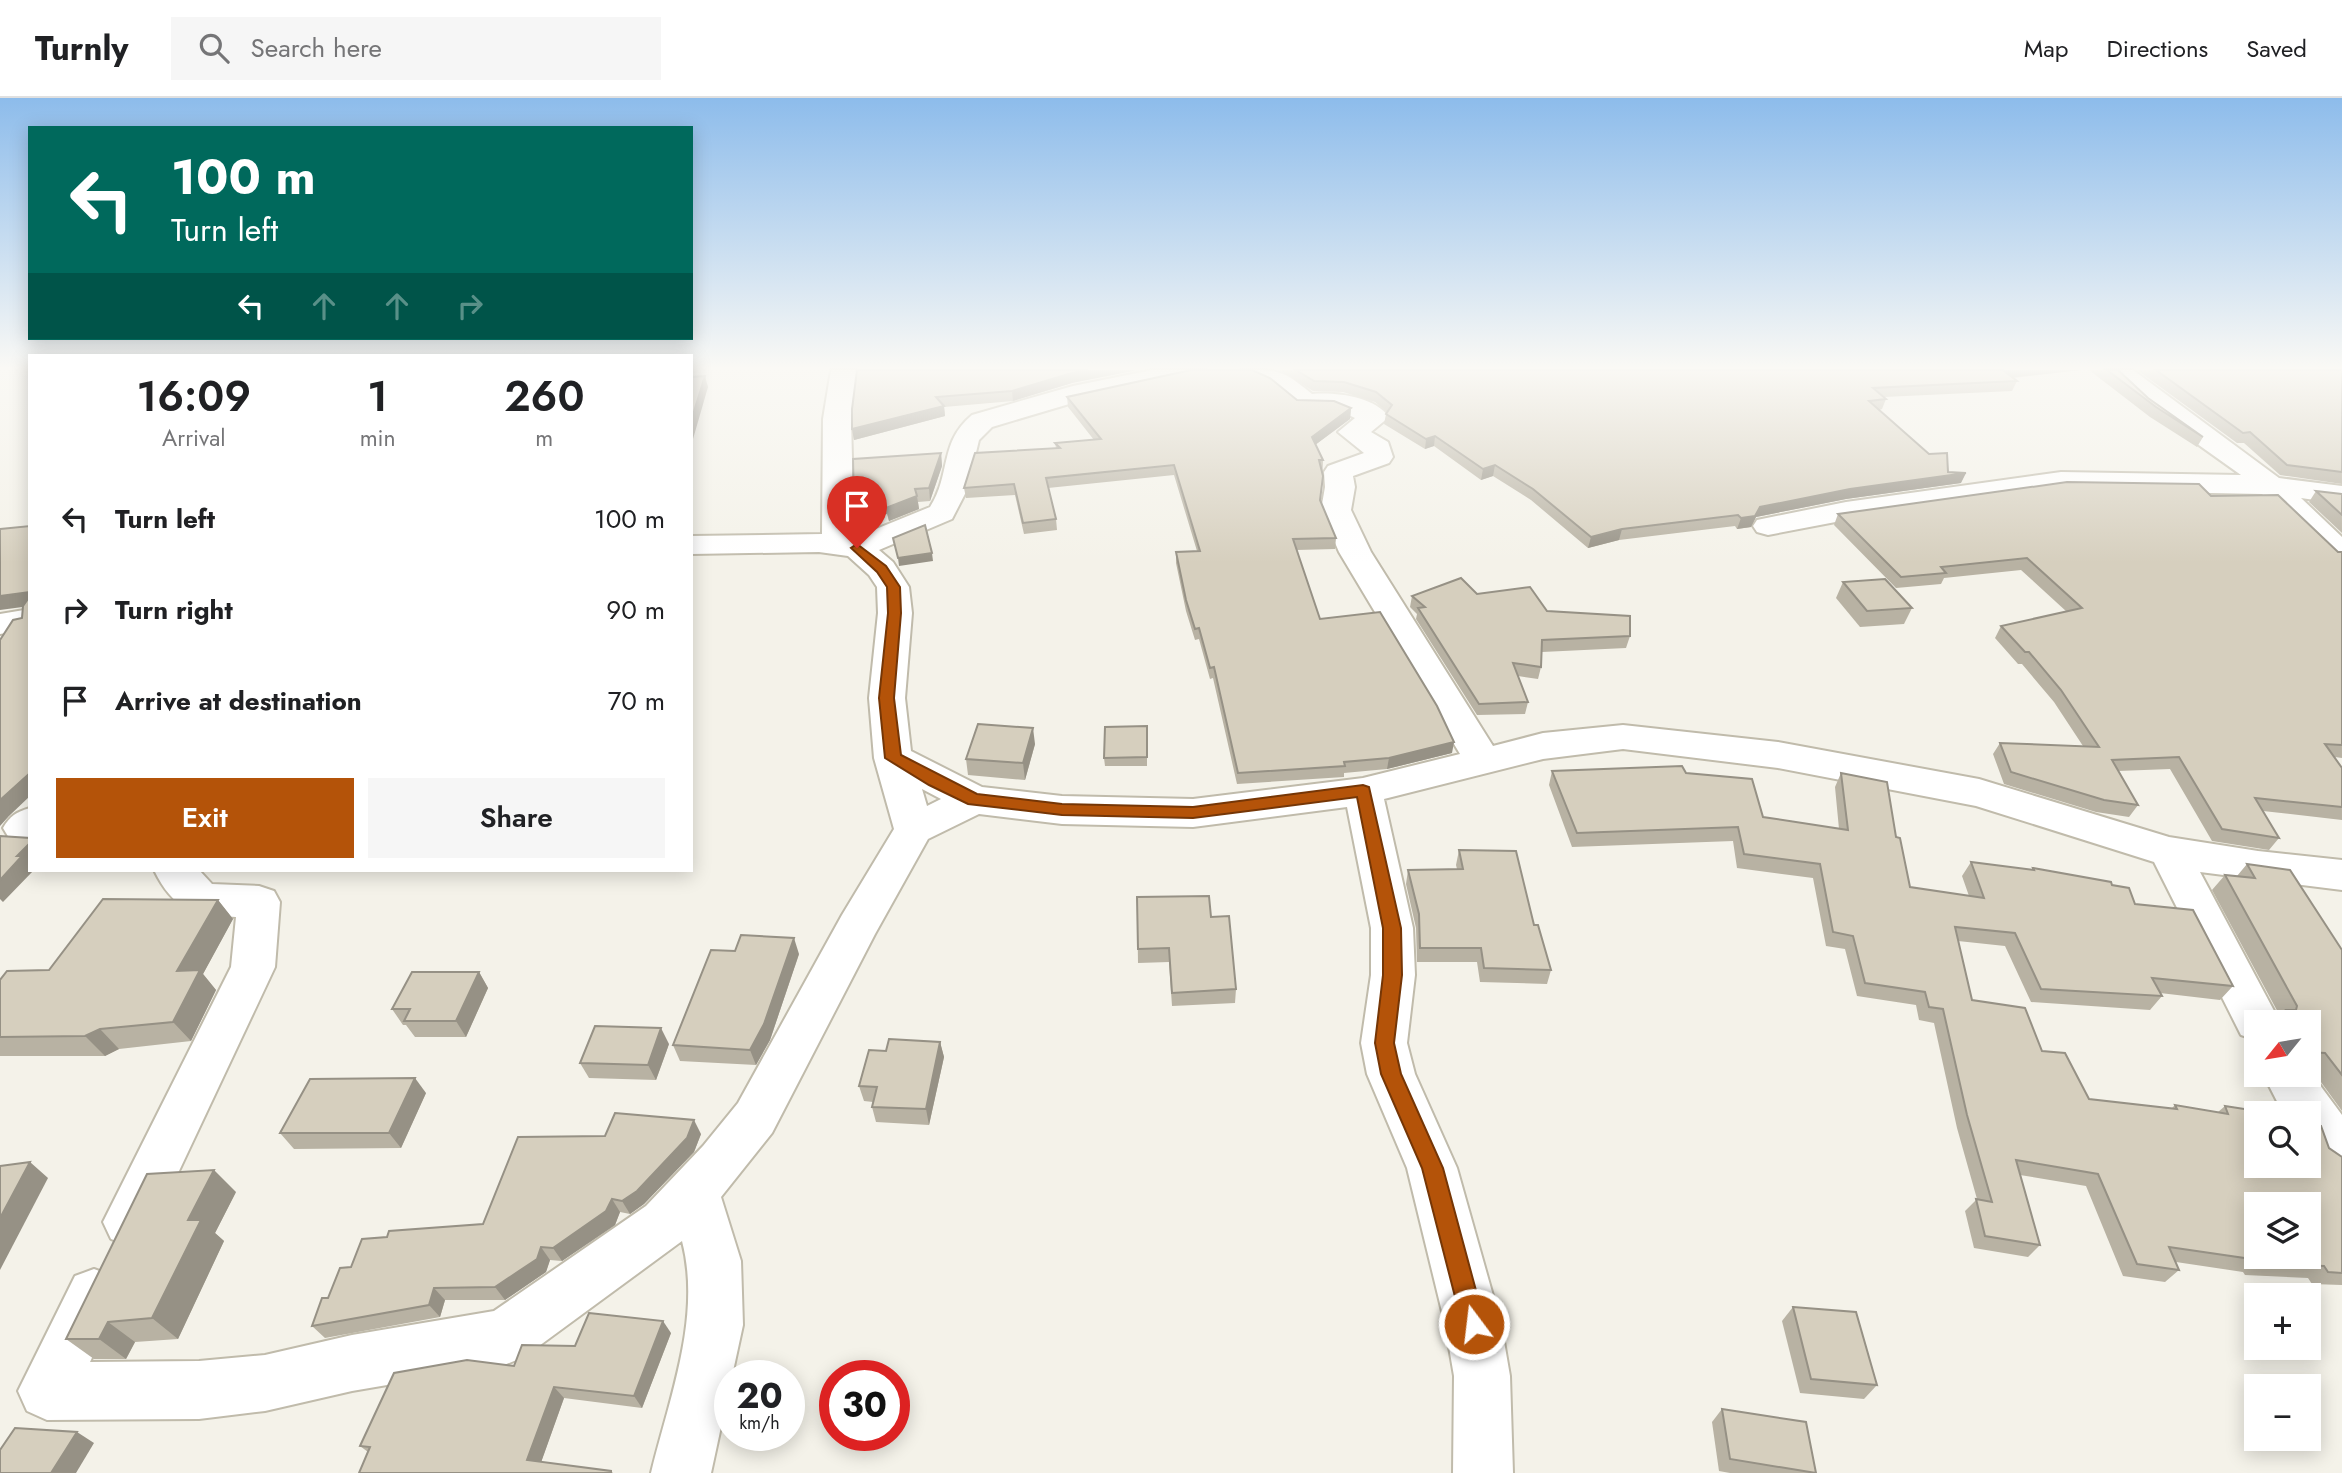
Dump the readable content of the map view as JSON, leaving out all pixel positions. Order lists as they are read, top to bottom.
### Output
{
  "north": "bottom left",
  "page": {
    "header": "Turnly",
    "search": "Search here",
    "nav": ["Map", "Directions", "Saved"],
    "turn": ["100 m", "Turn left"],
    "eta": [
      "16:09",
      "Arrival",
      "1",
      "min",
      "260",
      "m"
    ],
    "list": [
      {
        "name": "Turn left",
        "value": "100 m"
      },
      {
        "name": "Turn right",
        "value": "90 m"
      },
      {
        "name": "Arrive at destination",
        "value": "70 m"
      }
    ],
    "buttons": ["Exit", "Share"],
    "map_buttons": ["+", "−"],
    "speed": "20 km/h",
    "limit": "30"
  }
}
